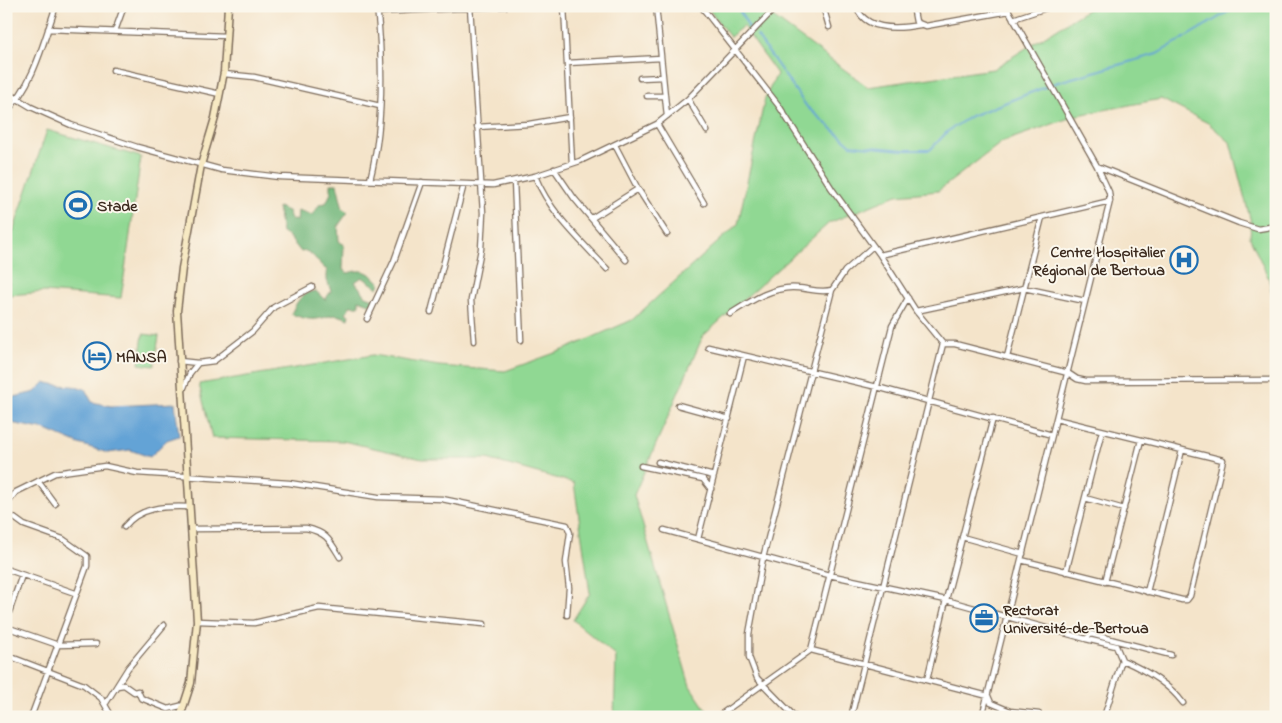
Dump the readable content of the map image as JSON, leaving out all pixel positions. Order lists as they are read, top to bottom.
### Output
{
  "places": {
    "sports": ["Stade"],
    "hospital": ["Centre Hospitalier Régional de Bertoua"],
    "hotel": ["MANSA"],
    "office": ["Rectorat Université-de-Bertoua"]
  }
}
